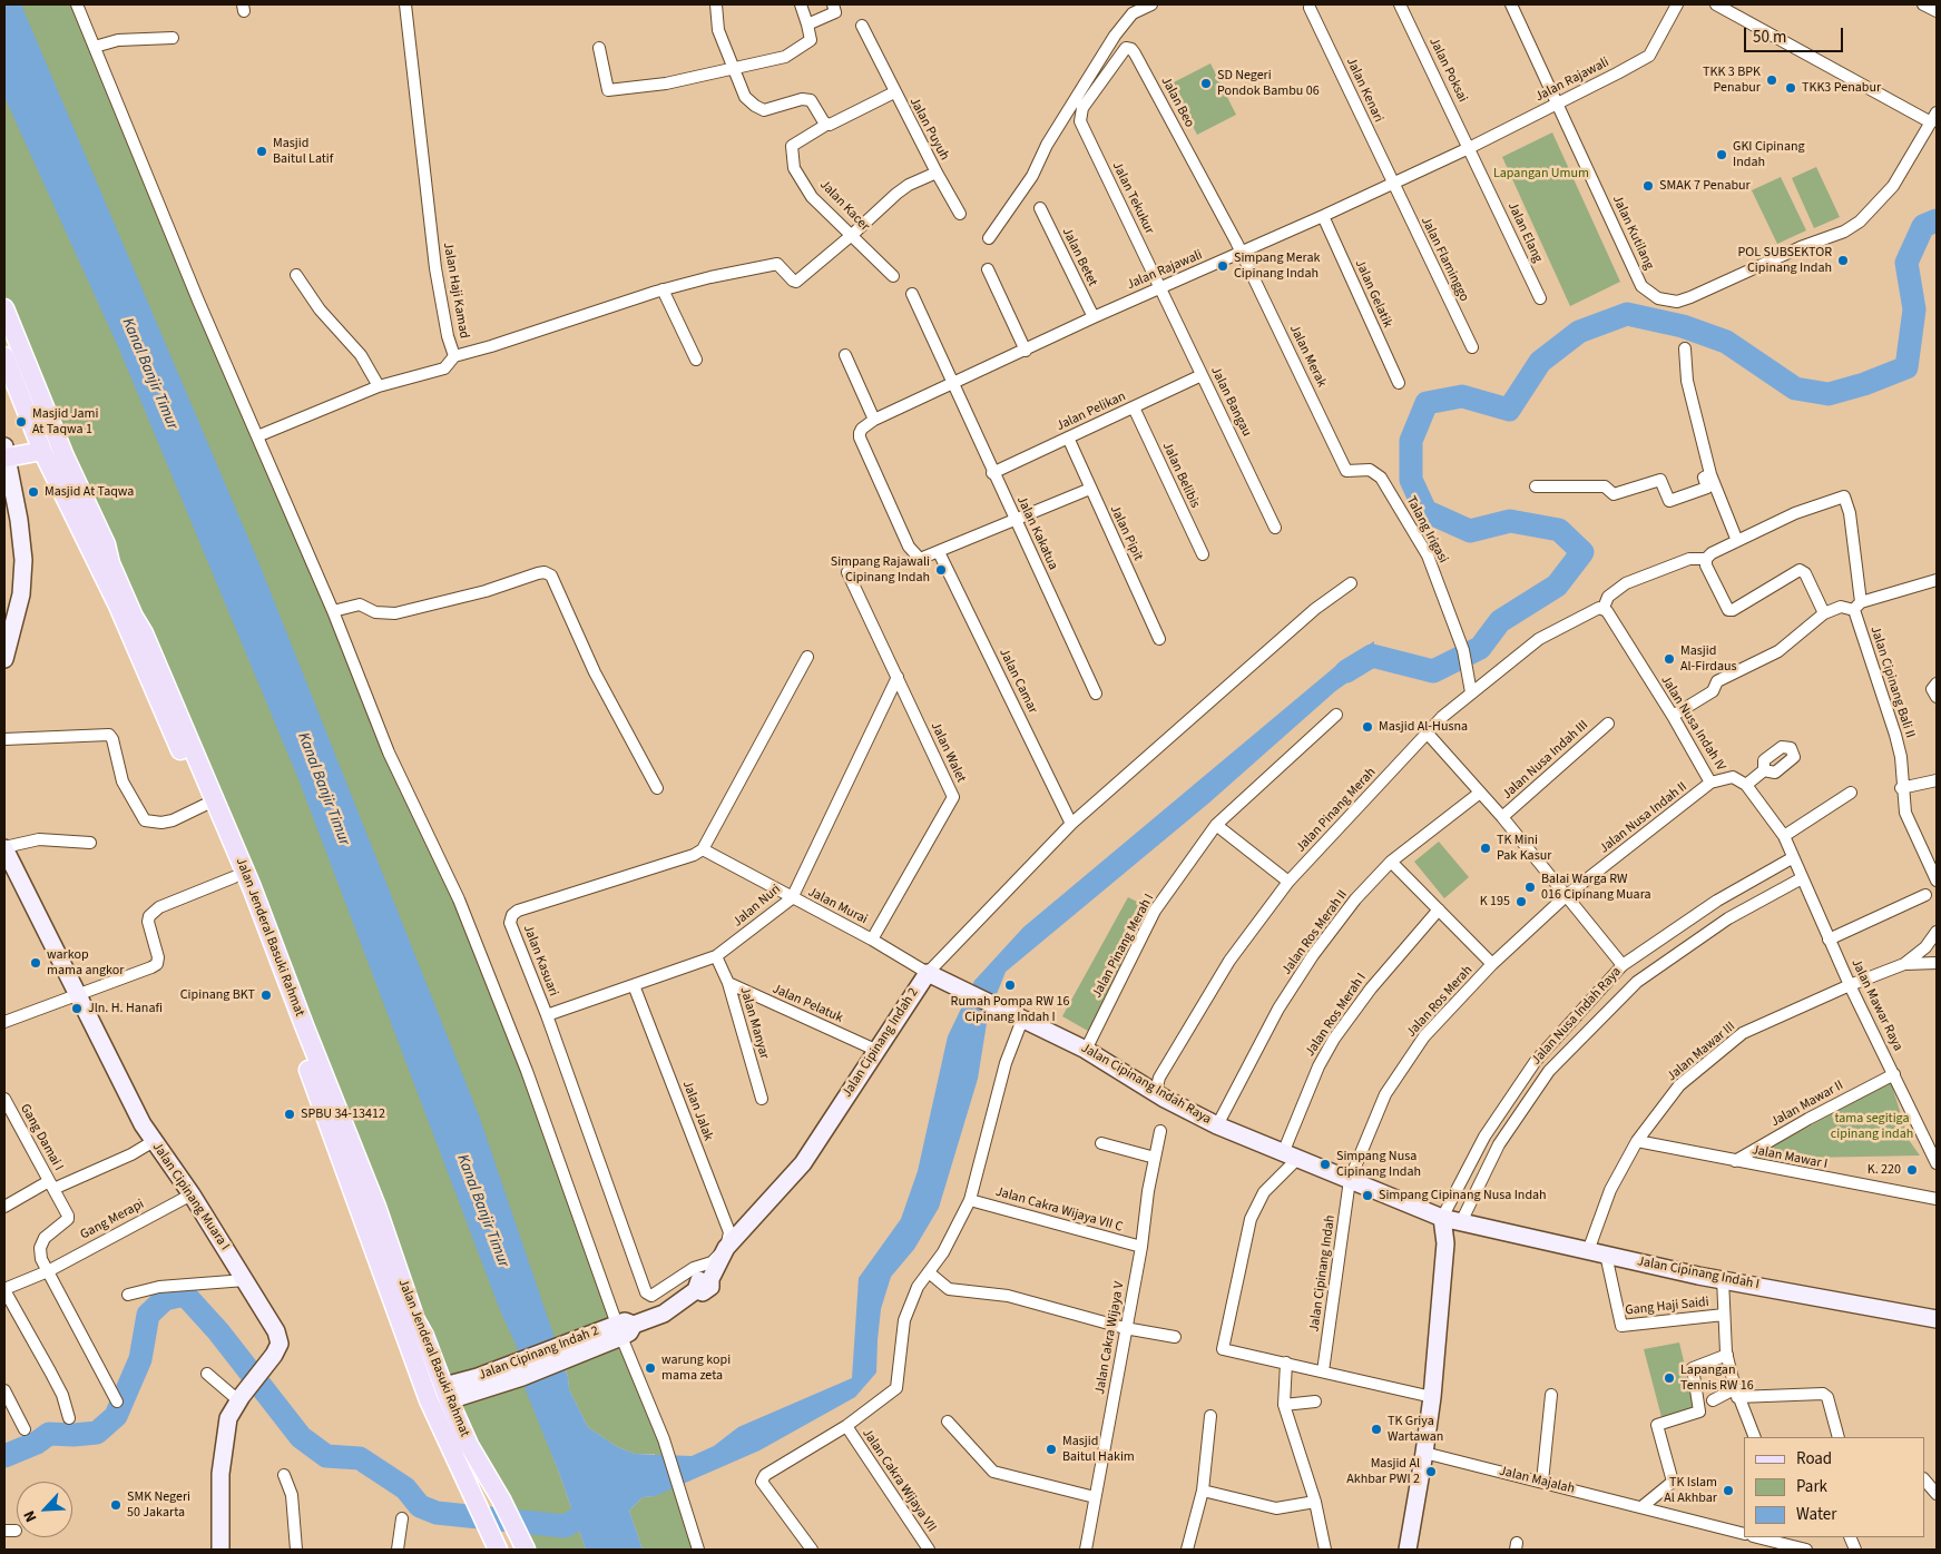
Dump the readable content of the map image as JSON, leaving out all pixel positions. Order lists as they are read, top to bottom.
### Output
{
  "streets": {
    "main road": ["Jalan Jenderal Basuki Rahmat"],
    "street": [
      "Jalan Poksai",
      "Jalan Rajawali",
      "Jalan Kenari",
      "Jalan Beo",
      "Jalan Puyuh",
      "Jalan Tekukur",
      "Jalan Kacer",
      "Jalan Elang",
      "Jalan Kutilang",
      "Jalan Betet",
      "Jalan Flaminggo",
      "Jalan Haji Kamad",
      "Jalan Gelatik",
      "Jalan Merak",
      "Jalan Bangau",
      "Jalan Pelikan",
      "Jalan Belibis",
      "Talang Irigasi",
      "Jalan Kakatua",
      "Jalan Pipit",
      "Jalan Camar",
      "Jalan Cipinang Bali II",
      "Jalan Nusa Indah IV",
      "Jalan Walet",
      "Jalan Nusa Indah III",
      "Jalan Pinang Merah",
      "Jalan Nusa Indah II",
      "Jalan Nuri",
      "Jalan Murai",
      "Jalan Ros Merah II",
      "Jalan Pinang Merah I",
      "Jalan Kasuari",
      "Jalan Ros Merah",
      "Jalan Pelatuk",
      "Jalan Mawar Raya",
      "Jalan Ros Merah I",
      "Jalan Nusa Indah Raya",
      "Jalan Manyar",
      "Jalan Cipinang Indah 2",
      "Jalan Mawar III",
      "Jalan Cipinang Indah Raya",
      "Jalan Mawar II",
      "Jalan Jalak",
      "Gang Damai I",
      "Jalan Mawar I",
      "Jalan Cipinang Muara I",
      "Jalan Cakra Wijaya VII C",
      "Gang Merapi",
      "Jalan Cipinang Indah",
      "Jalan Cipinang Indah I",
      "Gang Haji Saidi",
      "Jalan Cakra Wijaya V",
      "Jalan Cakra Wijaya VII",
      "Jalan Majalah"
    ]
  },
  "crossings": [
    ["Jalan Poksai", "Jalan Rajawali"],
    ["Jalan Poksai", "Jalan Elang"],
    ["Jalan Rajawali", "Jalan Kenari"],
    ["Jalan Rajawali", "Jalan Beo"],
    ["Jalan Rajawali", "Jalan Tekukur"],
    ["Jalan Rajawali", "Jalan Elang"],
    ["Jalan Rajawali", "Jalan Kutilang"],
    ["Jalan Rajawali", "Jalan Betet"],
    ["Jalan Rajawali", "Jalan Flaminggo"],
    ["Jalan Rajawali", "Jalan Gelatik"],
    ["Jalan Rajawali", "Jalan Merak"],
    ["Jalan Rajawali", "Jalan Bangau"],
    ["Jalan Rajawali", "Jalan Kakatua"],
    ["Jalan Kenari", "Jalan Flaminggo"],
    ["Jalan Beo", "Jalan Tekukur"],
    ["Jalan Beo", "Jalan Merak"],
    ["Jalan Puyuh", "Jalan Kacer"],
    ["Jalan Puyuh", "Jalan Haji Kamad"],
    ["Jalan Tekukur", "Jalan Bangau"],
    ["Jalan Merak", "Talang Irigasi"],
    ["Jalan Bangau", "Jalan Pelikan"],
    ["Jalan Pelikan", "Jalan Belibis"],
    ["Jalan Pelikan", "Jalan Kakatua"],
    ["Jalan Pelikan", "Jalan Pipit"],
    ["Talang Irigasi", "Jalan Pinang Merah"],
    ["Jalan Camar", "Jalan Cipinang Indah 2"],
    ["Jalan Nusa Indah IV", "Jalan Pinang Merah"],
    ["Jalan Nusa Indah IV", "Jalan Nusa Indah II"],
    ["Jalan Walet", "Jalan Nuri"],
    ["Jalan Walet", "Jalan Murai"],
    ["Jalan Pinang Merah", "Jalan Cipinang Indah Raya"],
    ["Jalan Nusa Indah II", "Jalan Ros Merah"],
    ["Jalan Nuri", "Jalan Murai"],
    ["Jalan Nuri", "Jalan Kasuari"],
    ["Jalan Nuri", "Jalan Manyar"],
    ["Jalan Nuri", "Jalan Jalak"],
    ["Jalan Murai", "Jalan Kasuari"],
    ["Jalan Murai", "Jalan Cipinang Indah 2"],
    ["Jalan Murai", "Jalan Cipinang Indah Raya"],
    ["Jalan Ros Merah II", "Jalan Cipinang Indah Raya"],
    ["Jalan Jenderal Basuki Rahmat", "Jalan Cipinang Indah 2"],
    ["Jalan Pinang Merah I", "Jalan Cipinang Indah Raya"],
    ["Jalan Kasuari", "Jalan Cipinang Indah 2"],
    ["Jalan Kasuari", "Jalan Jalak"],
    ["Jalan Ros Merah", "Jalan Cipinang Indah Raya"],
    ["Jalan Ros Merah", "Jalan Cipinang Indah"],
    ["Jalan Pelatuk", "Jalan Manyar"],
    ["Jalan Pelatuk", "Jalan Cipinang Indah 2"],
    ["Jalan Mawar Raya", "Jalan Nusa Indah Raya"],
    ["Jalan Mawar Raya", "Jalan Mawar III"],
    ["Jalan Mawar Raya", "Jalan Mawar II"],
    ["Jalan Ros Merah I", "Jalan Cipinang Indah Raya"],
    ["Jalan Nusa Indah Raya", "Jalan Cipinang Indah Raya"],
    ["Jalan Nusa Indah Raya", "Jalan Cipinang Indah I"],
    ["Jalan Cipinang Indah 2", "Jalan Cipinang Indah Raya"],
    ["Jalan Cipinang Indah 2", "Jalan Jalak"],
    ["Jalan Mawar III", "Jalan Mawar I"],
    ["Jalan Mawar III", "Jalan Cipinang Indah I"],
    ["Jalan Cipinang Indah Raya", "Jalan Cipinang Indah"],
    ["Jalan Cipinang Indah Raya", "Jalan Cipinang Indah I"],
    ["Jalan Mawar II", "Jalan Mawar I"],
    ["Gang Damai I", "Gang Merapi"],
    ["Jalan Cipinang Muara I", "Gang Merapi"],
    ["Jalan Cakra Wijaya VII C", "Jalan Cakra Wijaya V"],
    ["Jalan Cipinang Indah I", "Gang Haji Saidi"]
  ],
  "water": ["Kanal Banjir Timur"],
  "parks": ["Lapangan Umum", "tama segitiga cipinang indah"],
  "places": [
    "TKK 3 BPK Penabur",
    "SD Negeri Pondok Bambu 06",
    "TKK3 Penabur",
    "Masjid Baitul Latif",
    "GKI Cipinang Indah",
    "SMAK 7 Penabur",
    "POL SUBSEKTOR Cipinang Indah",
    "Simpang Merak Cipinang Indah",
    "Masjid Jami At Taqwa 1",
    "Masjid At Taqwa",
    "Simpang Rajawali Cipinang Indah",
    "Masjid Al-Firdaus",
    "Masjid Al-Husna",
    "TK Mini Pak Kasur",
    "Balai Warga RW 016 Cipinang Muara",
    "K 195",
    "warkop mama angkor",
    "Rumah Pompa RW 16 Cipinang Indah I",
    "Cipinang BKT",
    "Jln. H. Hanafi",
    "SPBU 34-13412",
    "Simpang Nusa Cipinang Indah",
    "K. 220",
    "Simpang Cipinang Nusa Indah",
    "warung kopi mama zeta",
    "Lapangan Tennis RW 16",
    "TK Griya Wartawan",
    "Masjid Baitul Hakim",
    "Masjid Al Akhbar PWI 2",
    "TK Islam Al Akhbar",
    "SMK Negeri 50 Jakarta"
  ],
  "legend": ["Road", "Park", "Water"],
  "scale_bar": "50 m",
  "north": "bottom left"
}
